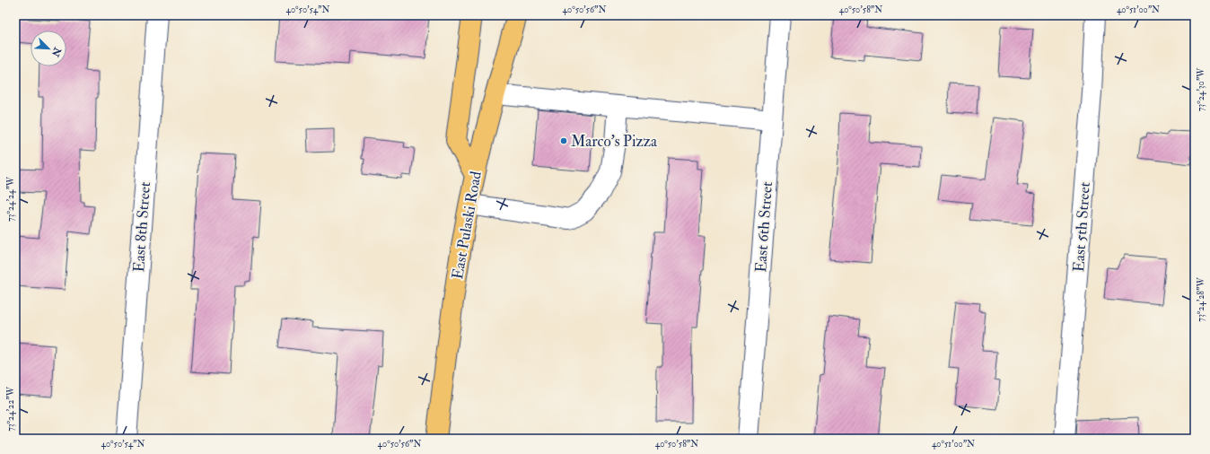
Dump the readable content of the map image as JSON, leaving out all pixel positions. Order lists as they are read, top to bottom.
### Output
{
  "streets": {
    "main road": ["East Pulaski Road"],
    "street": ["East 8th Street", "East 6th Street", "East 5th Street"]
  },
  "places": ["Marco's Pizza"],
  "north": "bottom right",
  "coordinates": [
    "40°50'54\"N",
    "40°50'56\"N",
    "40°50'58\"N",
    "40°51'00\"N",
    "73°24'30\"W",
    "73°24'24\"W",
    "73°24'28\"W",
    "73°24'22\"W"
  ]
}
